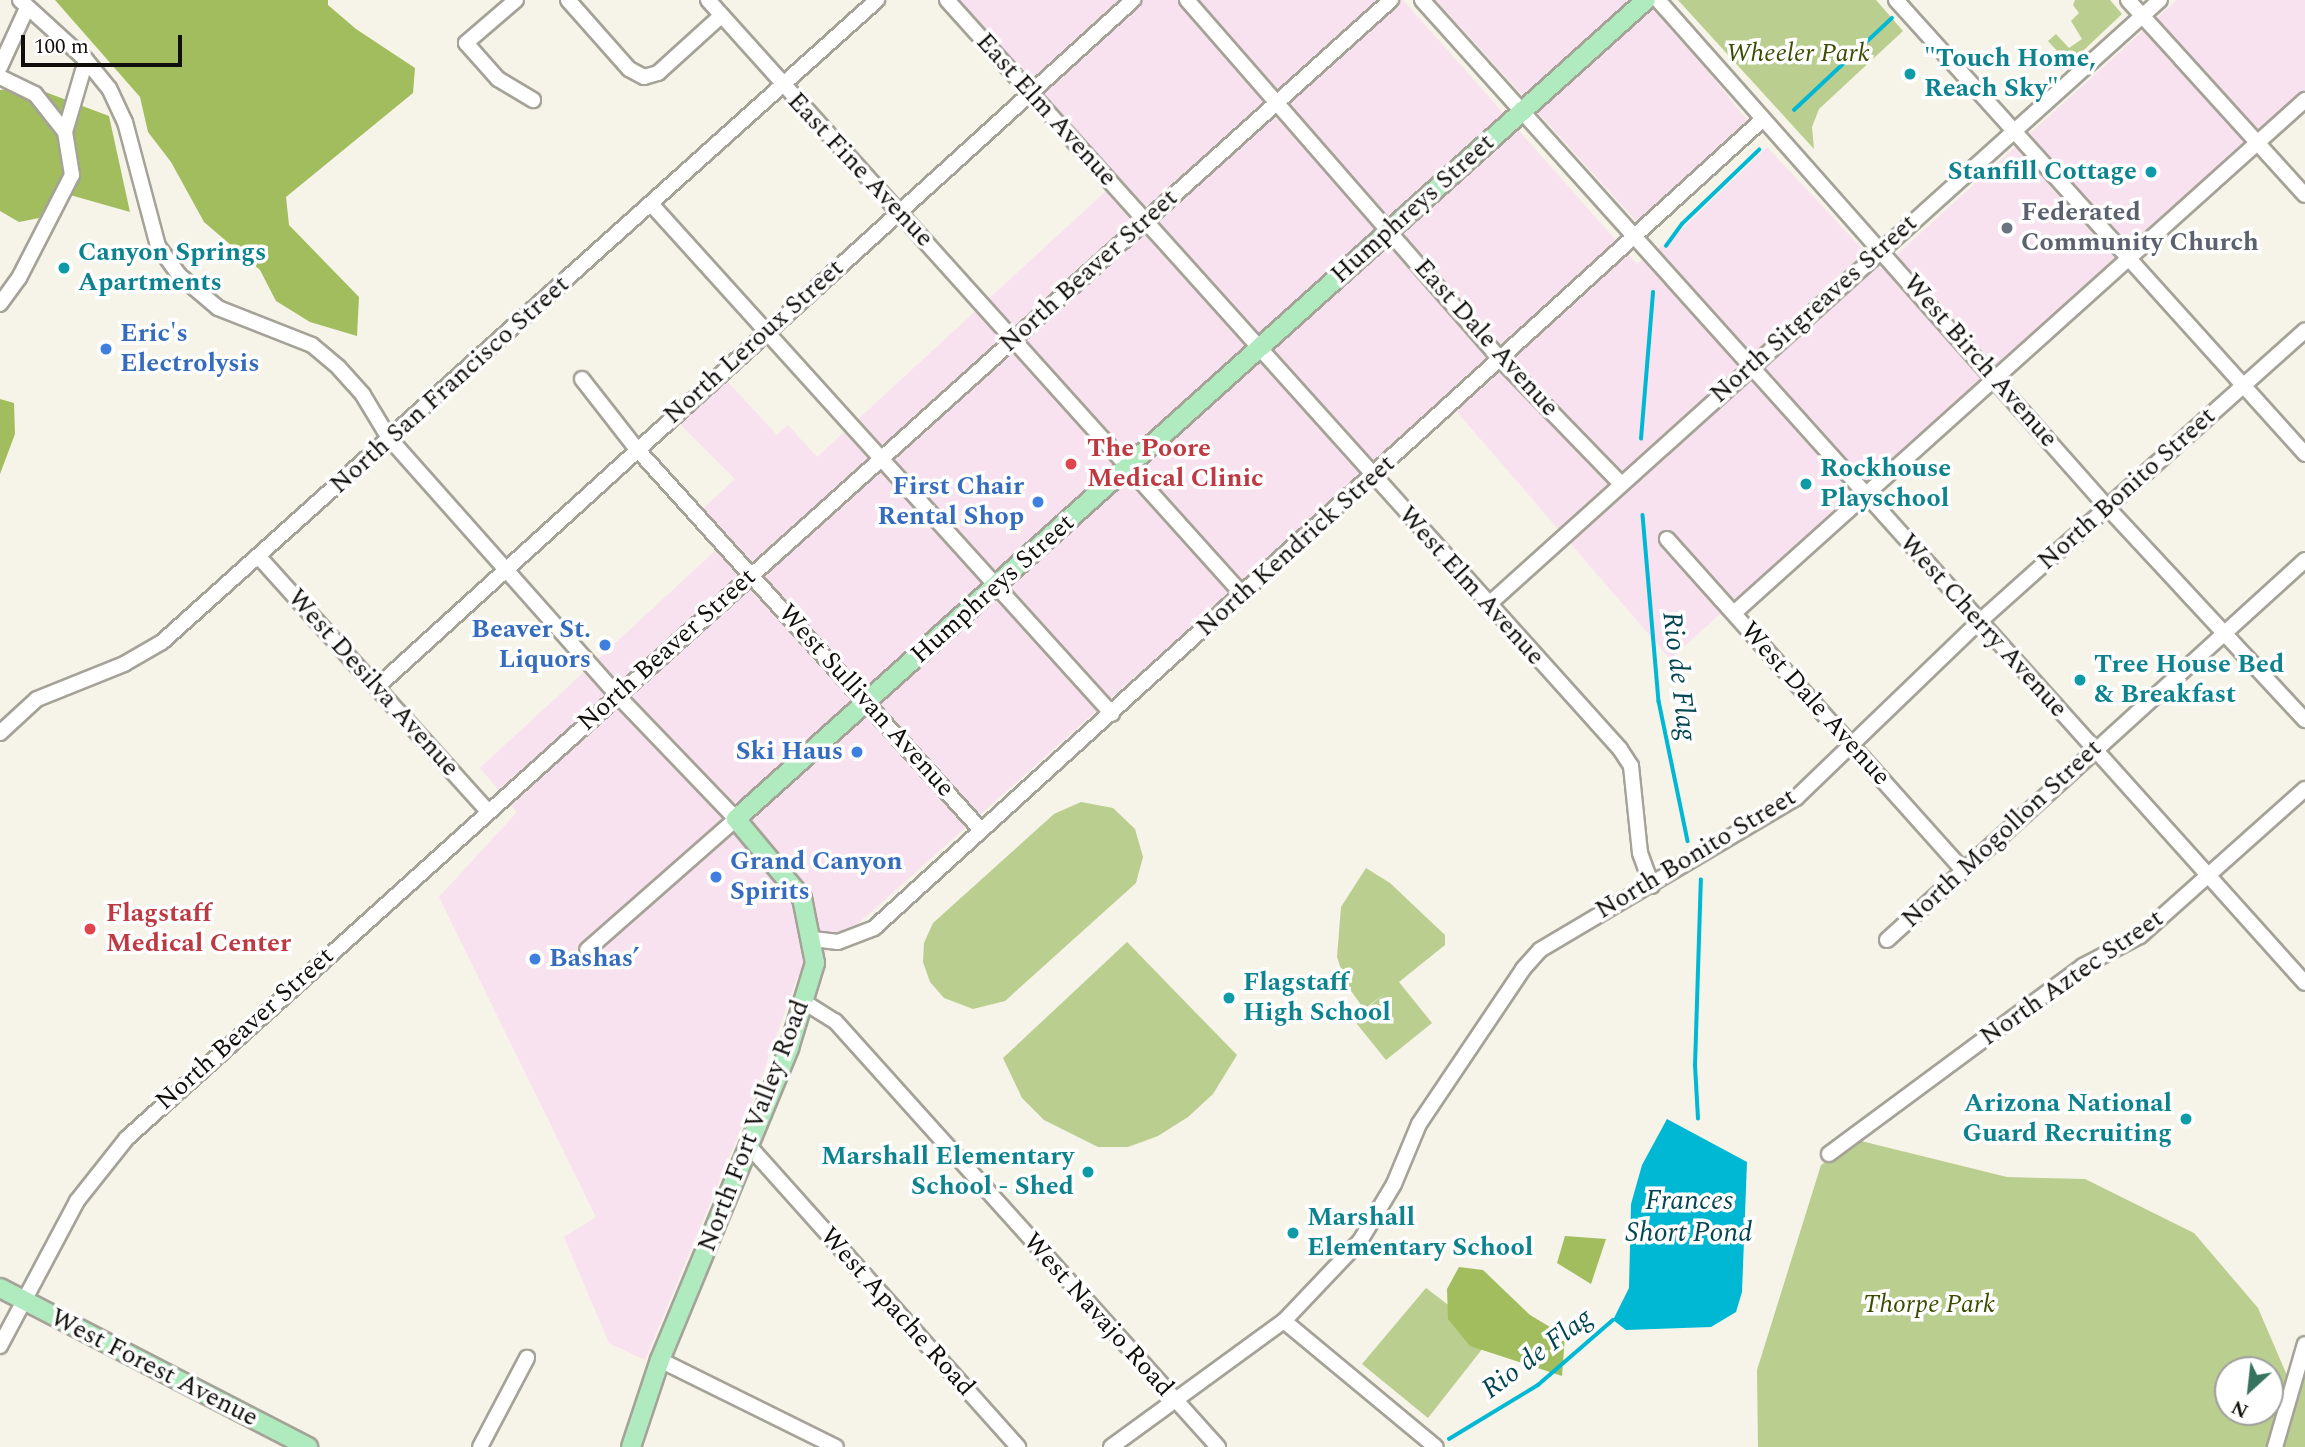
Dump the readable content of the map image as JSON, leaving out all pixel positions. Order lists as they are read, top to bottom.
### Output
{
  "streets": {
    "main road": ["Humphreys Street", "North Fort Valley Road", "West Forest Avenue"],
    "street": [
      "East Elm Avenue",
      "East Fine Avenue",
      "North Beaver Street",
      "North Sitgreaves Street",
      "East Dale Avenue",
      "North Leroux Street",
      "West Birch Avenue",
      "North San Francisco Street",
      "North Bonito Street",
      "North Kendrick Street",
      "West Elm Avenue",
      "West Cherry Avenue",
      "West Desilva Avenue",
      "West Sullivan Avenue",
      "West Dale Avenue",
      "North Mogollon Street",
      "North Aztec Street",
      "West Apache Road",
      "West Navajo Road"
    ]
  },
  "crossings": [
    ["East Elm Avenue", "North Beaver Street"],
    ["East Elm Avenue", "North Leroux Street"],
    ["East Elm Avenue", "West Elm Avenue"],
    ["East Fine Avenue", "Humphreys Street"],
    ["East Fine Avenue", "North Beaver Street"],
    ["East Fine Avenue", "North Leroux Street"],
    ["East Fine Avenue", "North San Francisco Street"],
    ["East Fine Avenue", "North Kendrick Street"],
    ["Humphreys Street", "East Dale Avenue"],
    ["Humphreys Street", "West Elm Avenue"],
    ["Humphreys Street", "West Cherry Avenue"],
    ["Humphreys Street", "West Sullivan Avenue"],
    ["Humphreys Street", "North Fort Valley Road"],
    ["North Beaver Street", "East Dale Avenue"],
    ["North Beaver Street", "West Elm Avenue"],
    ["North Beaver Street", "West Desilva Avenue"],
    ["North Beaver Street", "West Sullivan Avenue"],
    ["North Beaver Street", "West Forest Avenue"],
    ["North Sitgreaves Street", "East Dale Avenue"],
    ["North Sitgreaves Street", "West Birch Avenue"],
    ["North Sitgreaves Street", "West Elm Avenue"],
    ["North Sitgreaves Street", "West Cherry Avenue"],
    ["East Dale Avenue", "North Kendrick Street"],
    ["North Leroux Street", "West Desilva Avenue"],
    ["North Leroux Street", "West Sullivan Avenue"],
    ["West Birch Avenue", "North Bonito Street"],
    ["West Birch Avenue", "North Kendrick Street"],
    ["West Birch Avenue", "North Mogollon Street"],
    ["North San Francisco Street", "West Desilva Avenue"],
    ["North Bonito Street", "West Elm Avenue"],
    ["North Bonito Street", "West Cherry Avenue"],
    ["North Bonito Street", "West Dale Avenue"],
    ["North Bonito Street", "West Navajo Road"],
    ["North Kendrick Street", "West Elm Avenue"],
    ["North Kendrick Street", "West Cherry Avenue"],
    ["North Kendrick Street", "West Sullivan Avenue"],
    ["North Kendrick Street", "North Fort Valley Road"],
    ["West Cherry Avenue", "North Mogollon Street"],
    ["West Cherry Avenue", "North Aztec Street"],
    ["West Dale Avenue", "North Mogollon Street"],
    ["North Fort Valley Road", "West Apache Road"],
    ["North Fort Valley Road", "West Navajo Road"]
  ],
  "water": ["Rio de Flag", "Frances Short Pond"],
  "parks": ["Wheeler Park", "Thorpe Park"],
  "places": [
    "\"Touch Home, Reach Sky\"",
    "Stanfill Cottage",
    "Federated Community Church",
    "Canyon Springs Apartments",
    "Eric's Electrolysis",
    "The Poore Medical Clinic",
    "Rockhouse Playschool",
    "First Chair Rental Shop",
    "Beaver St. Liquors",
    "Tree House Bed & Breakfast",
    "Ski Haus",
    "Grand Canyon Spirits",
    "Flagstaff Medical Center",
    "Bashas’",
    "Flagstaff High School",
    "Arizona National Guard Recruiting",
    "Marshall Elementary School - Shed",
    "Marshall Elementary School"
  ],
  "scale_bar": "100 m",
  "north": "bottom left"
}
